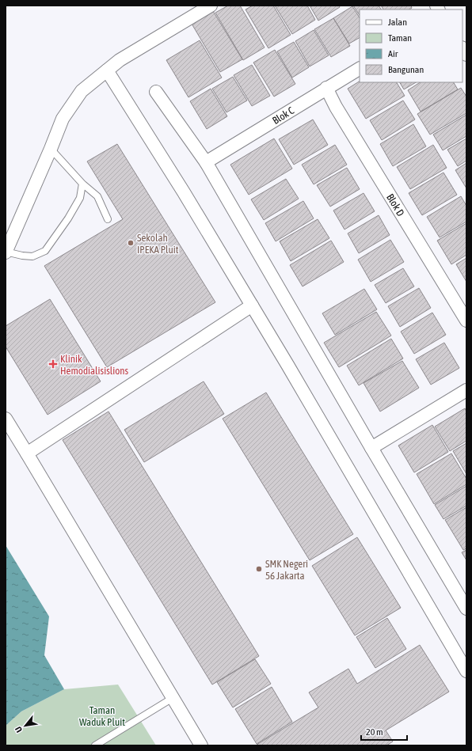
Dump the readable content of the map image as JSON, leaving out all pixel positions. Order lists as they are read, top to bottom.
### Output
{
  "streets": {
    "street": ["Blok C", "Blok D"]
  },
  "crossings": [
    ["Blok C", "Blok D"]
  ],
  "parks": ["Taman Waduk Pluit"],
  "places": {
    "other": ["Sekolah IPEKA Pluit", "SMK Negeri 56 Jakarta"],
    "health": ["Klinik Hemodialisislions"]
  },
  "legend": [
    "Jalan",
    "Taman",
    "Air",
    "Bangunan"
  ],
  "scale_bar": "20 m",
  "north": "bottom left"
}
